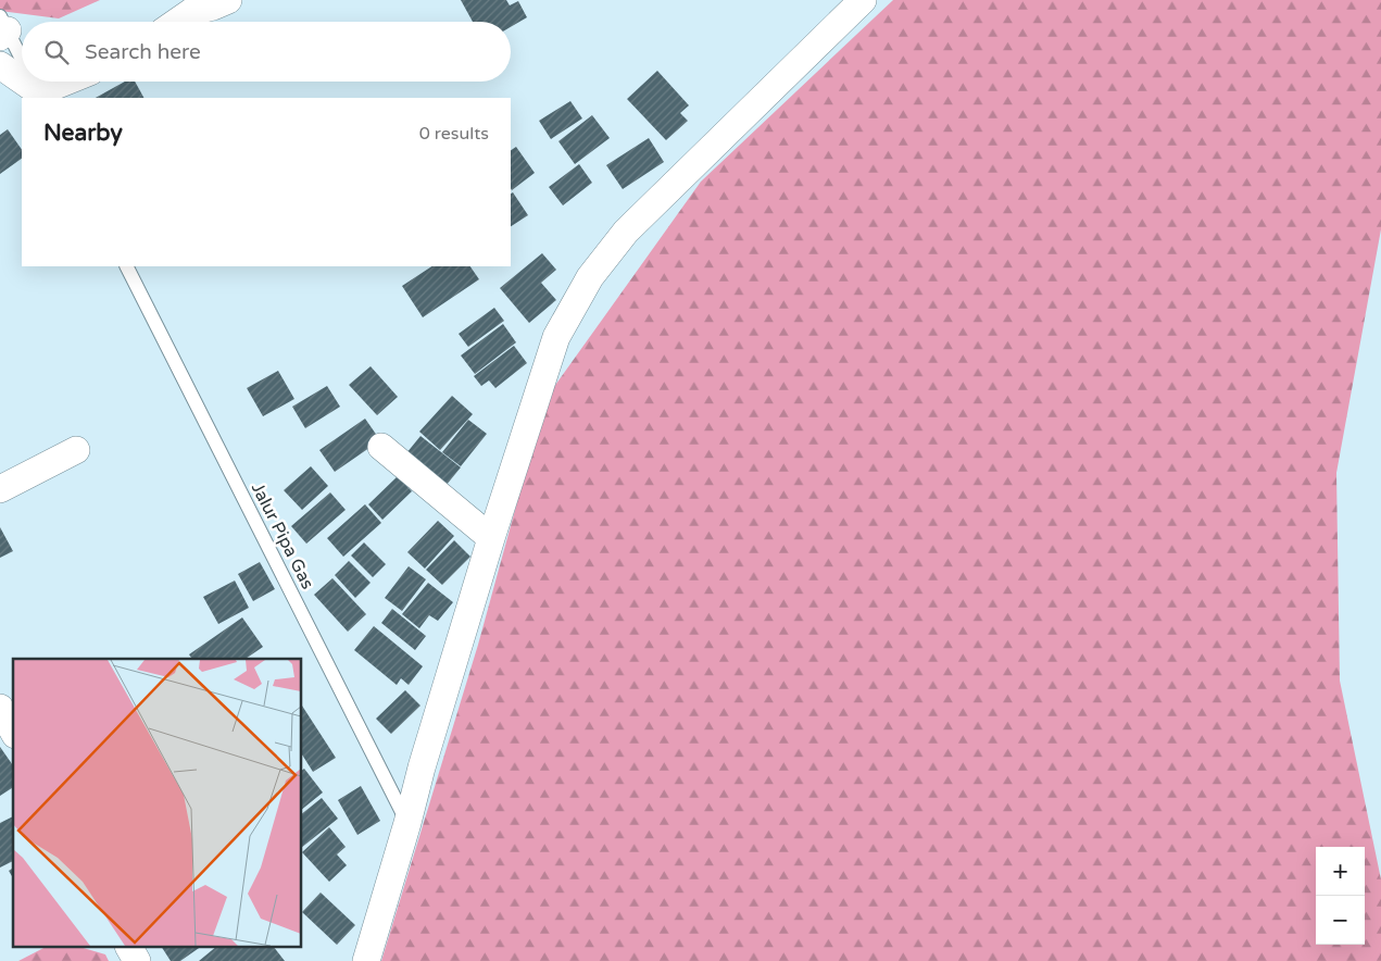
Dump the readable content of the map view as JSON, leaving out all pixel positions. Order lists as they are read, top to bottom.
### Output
{
  "streets": {
    "lane": ["Jalur Pipa Gas"]
  },
  "page": {
    "search": "Search here",
    "heading": ["Nearby", "0 results"],
    "map_buttons": ["+", "−"]
  }
}
